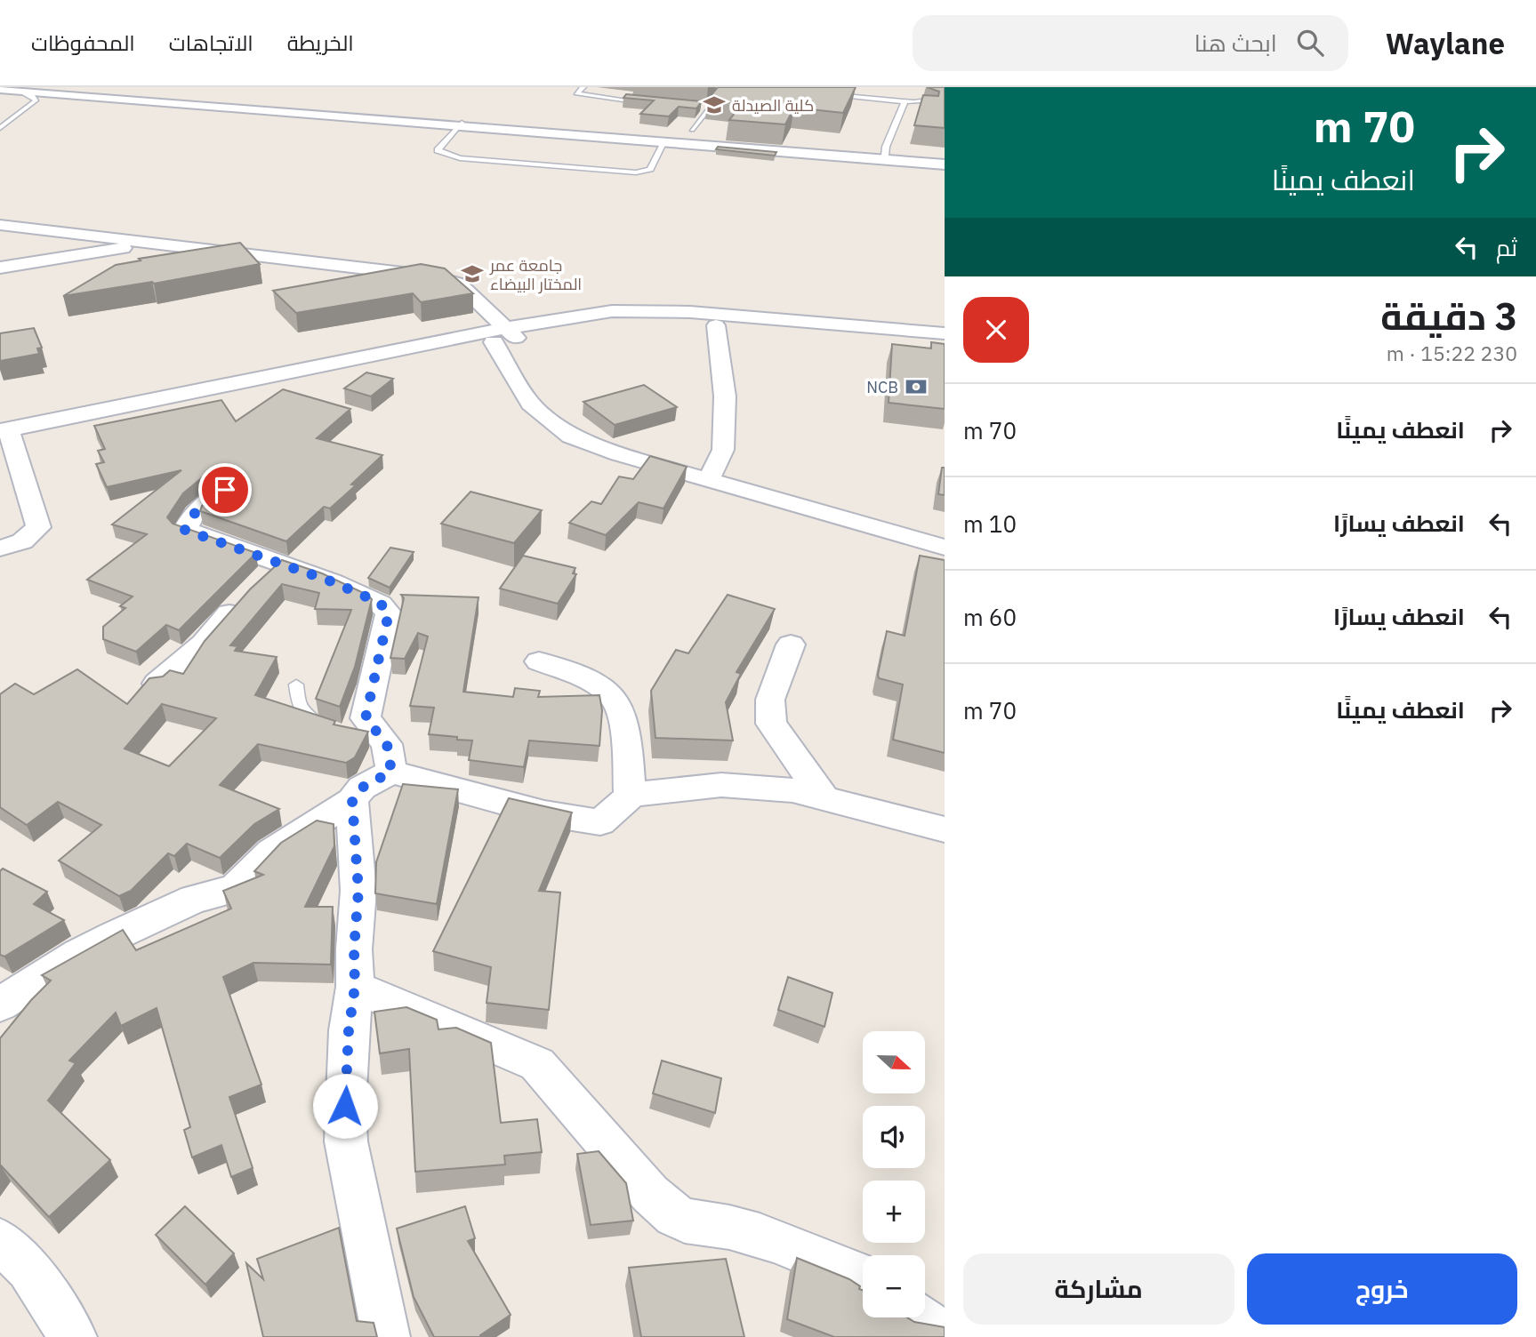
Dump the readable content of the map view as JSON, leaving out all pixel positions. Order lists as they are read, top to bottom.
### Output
{
  "places": {
    "school or university": ["كلية الصيدلة", "جامعة عمر المختار البيضاء"],
    "bank": ["NCB"]
  },
  "north": "right",
  "page": {
    "header": "Waylane",
    "search": "ابحث هنا",
    "nav": ["الخريطة", "الاتجاهات", "المحفوظات"],
    "turn": ["70 m", "انعطف يمينًا"],
    "then": "ثم",
    "heading": ["3 دقيقة", "230 m · 15:22"],
    "list": [
      {
        "name": "انعطف يمينًا",
        "value": "70 m"
      },
      {
        "name": "انعطف يسارًا",
        "value": "10 m"
      },
      {
        "name": "انعطف يسارًا",
        "value": "60 m"
      },
      {
        "name": "انعطف يمينًا",
        "value": "70 m"
      }
    ],
    "map_buttons": ["+", "−"],
    "buttons": ["خروج", "مشاركة"]
  }
}
